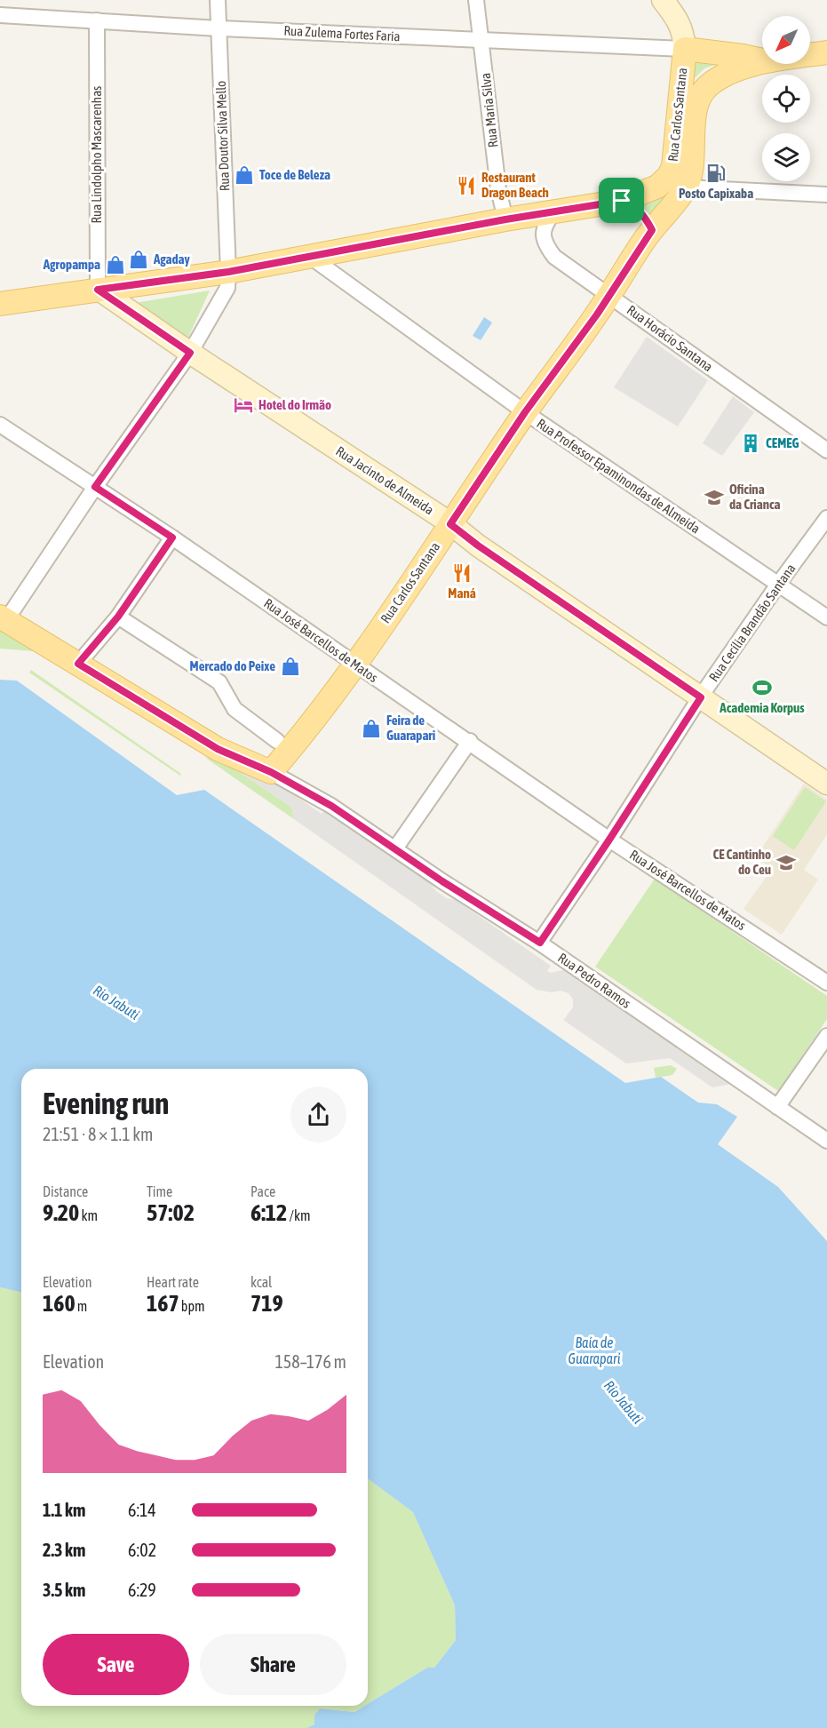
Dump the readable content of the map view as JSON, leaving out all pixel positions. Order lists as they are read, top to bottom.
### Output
{
  "streets": {
    "main road": ["Rua Carlos Santana", "Rua Pedro Ramos"],
    "street": [
      "Rua Zulema Fortes Faria",
      "Rua Maria Silva",
      "Rua Doutor Silva Mello",
      "Rua Lindolpho Mascarenhas",
      "Rua Horácio Santana",
      "Rua Professor Epaminondas de Almeida",
      "Rua Jacinto de Almeida",
      "Rua Cecília Brandão Santana",
      "Rua José Barcellos de Matos"
    ]
  },
  "crossings": [
    ["Rua Zulema Fortes Faria", "Rua Maria Silva"],
    ["Rua Zulema Fortes Faria", "Rua Carlos Santana"],
    ["Rua Zulema Fortes Faria", "Rua Doutor Silva Mello"],
    ["Rua Zulema Fortes Faria", "Rua Lindolpho Mascarenhas"],
    ["Rua Maria Silva", "Rua Carlos Santana"],
    ["Rua Carlos Santana", "Rua Doutor Silva Mello"],
    ["Rua Carlos Santana", "Rua Lindolpho Mascarenhas"],
    ["Rua Carlos Santana", "Rua Horácio Santana"],
    ["Rua Carlos Santana", "Rua Professor Epaminondas de Almeida"],
    ["Rua Carlos Santana", "Rua Jacinto de Almeida"],
    ["Rua Carlos Santana", "Rua José Barcellos de Matos"],
    ["Rua Carlos Santana", "Rua Pedro Ramos"],
    ["Rua Doutor Silva Mello", "Rua Jacinto de Almeida"],
    ["Rua Doutor Silva Mello", "Rua José Barcellos de Matos"],
    ["Rua Doutor Silva Mello", "Rua Pedro Ramos"],
    ["Rua Lindolpho Mascarenhas", "Rua Jacinto de Almeida"],
    ["Rua Professor Epaminondas de Almeida", "Rua Cecília Brandão Santana"],
    ["Rua Jacinto de Almeida", "Rua Cecília Brandão Santana"],
    ["Rua Cecília Brandão Santana", "Rua José Barcellos de Matos"],
    ["Rua Cecília Brandão Santana", "Rua Pedro Ramos"]
  ],
  "water": ["Rio Jabuti", "Baía de Guarapari"],
  "places": {
    "fuel station": ["Posto Capixaba"],
    "shop": [
      "Toce de Beleza",
      "Agaday",
      "Agropampa",
      "Mercado do Peixe",
      "Feira de Guarapari"
    ],
    "restaurant": ["Restaurant Dragon Beach", "Maná"],
    "hotel": ["Hotel do Irmão"],
    "building": ["CEMEG"],
    "school or university": ["Oficina da Crianca", "CE Cantinho do Ceu"],
    "sports": ["Academia Korpus"]
  },
  "north": "bottom left",
  "page": {
    "heading": ["Evening run", "21:51 · 8 × 1.1 km"],
    "stats": [
      ["Distance", "9.20 km"],
      ["Time", "57:02"],
      ["Pace", "6:12 /km"],
      ["Elevation", "160 m"],
      ["Heart rate", "167 bpm"],
      ["kcal", "719"]
    ],
    "chart": ["Elevation", "158–176 m"],
    "list": [
      {
        "name": "1.1 km",
        "note": "6:14"
      },
      {
        "name": "2.3 km",
        "note": "6:02"
      },
      {
        "name": "3.5 km",
        "note": "6:29"
      }
    ],
    "buttons": ["Save", "Share"]
  }
}
